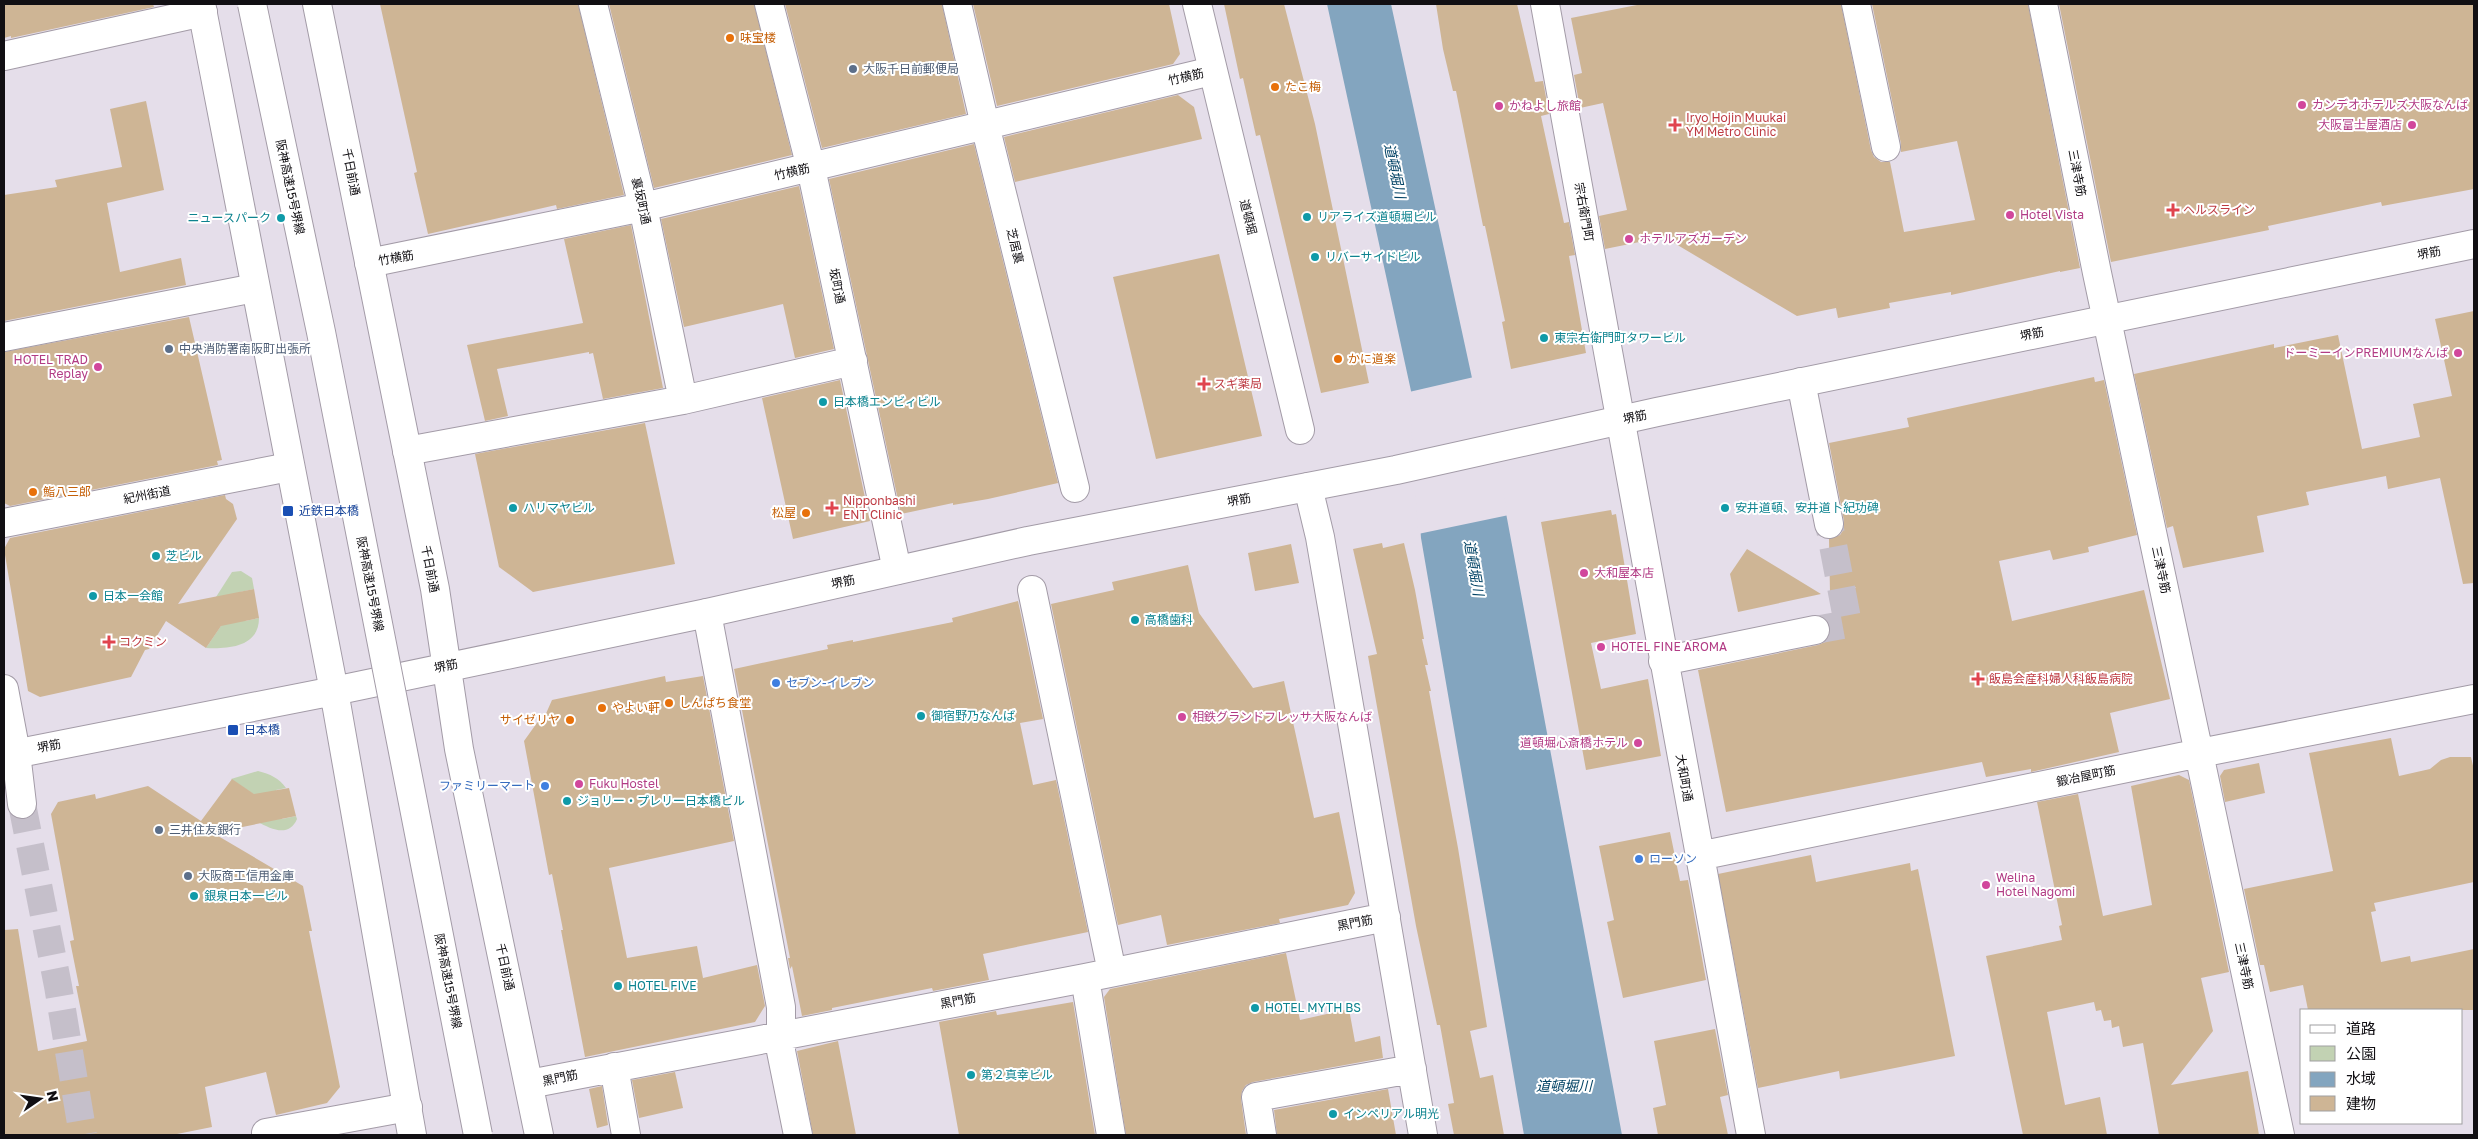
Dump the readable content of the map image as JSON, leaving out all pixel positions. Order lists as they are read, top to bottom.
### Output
{
  "streets": {
    "main road": [
      "竹横筋",
      "千日前通",
      "三津寺筋",
      "阪神高速15号堺線",
      "裏坂町通",
      "宗右衛門町",
      "道頓堀",
      "芝居裏",
      "堺筋",
      "坂町通",
      "紀州街道",
      "鍛冶屋町筋",
      "大和町通",
      "黒門筋"
    ]
  },
  "crossings": [
    ["竹横筋", "千日前通"],
    ["竹横筋", "裏坂町通"],
    ["竹横筋", "道頓堀"],
    ["竹横筋", "芝居裏"],
    ["竹横筋", "坂町通"],
    ["千日前通", "堺筋"],
    ["千日前通", "黒門筋"],
    ["三津寺筋", "堺筋"],
    ["三津寺筋", "鍛冶屋町筋"],
    ["宗右衛門町", "堺筋"],
    ["宗右衛門町", "大和町通"],
    ["堺筋", "坂町通"],
    ["堺筋", "大和町通"],
    ["鍛冶屋町筋", "大和町通"]
  ],
  "water": ["道頓堀川"],
  "places": {
    "other": [
      "味宝楼",
      "大阪千日前郵便局",
      "たこ梅",
      "カンデオホテルズ大阪なんば",
      "かねよし旅館",
      "大阪富士屋酒店",
      "Hotel Vista",
      "リアライズ道頓堀ビル",
      "ニュースパーク",
      "ホテルアズガーデン",
      "リバーサイドビル",
      "東宗右衛門町タワービル",
      "中央消防署南阪町出張所",
      "ドーミーインPREMIUMなんば",
      "かに道楽",
      "HOTEL TRAD Replay",
      "日本橋エンビィビル",
      "鮨八三郎",
      "ハリマヤビル",
      "安井道頓、安井道卜紀功碑",
      "松屋",
      "芝ビル",
      "大和屋本店",
      "日本一会館",
      "高橋歯科",
      "HOTEL FINE AROMA",
      "セブン-イレブン",
      "しんぱち食堂",
      "やよい軒",
      "御宿野乃なんば",
      "相鉄グランドフレッサ大阪なんば",
      "サイゼリヤ",
      "道頓堀心斎橋ホテル",
      "Fuku Hostel",
      "ファミリーマート",
      "ジョリー・プレリー日本橋ビル",
      "三井住友銀行",
      "ローソン",
      "大阪商工信用金庫",
      "Welina Hotel Nagomi",
      "銀泉日本一ビル",
      "HOTEL FIVE",
      "HOTEL MYTH BS",
      "第２真幸ビル",
      "インペリアル明光"
    ],
    "health": [
      "Iryo Hojin Muukai YM Metro Clinic",
      "ヘルスライン",
      "スギ薬局",
      "Nipponbashi ENT Clinic",
      "コクミン",
      "飯島会産科婦人科飯島病院"
    ],
    "transit": ["近鉄日本橋", "日本橋"]
  },
  "legend": [
    "道路",
    "公園",
    "水域",
    "建物"
  ],
  "north": "right"
}
